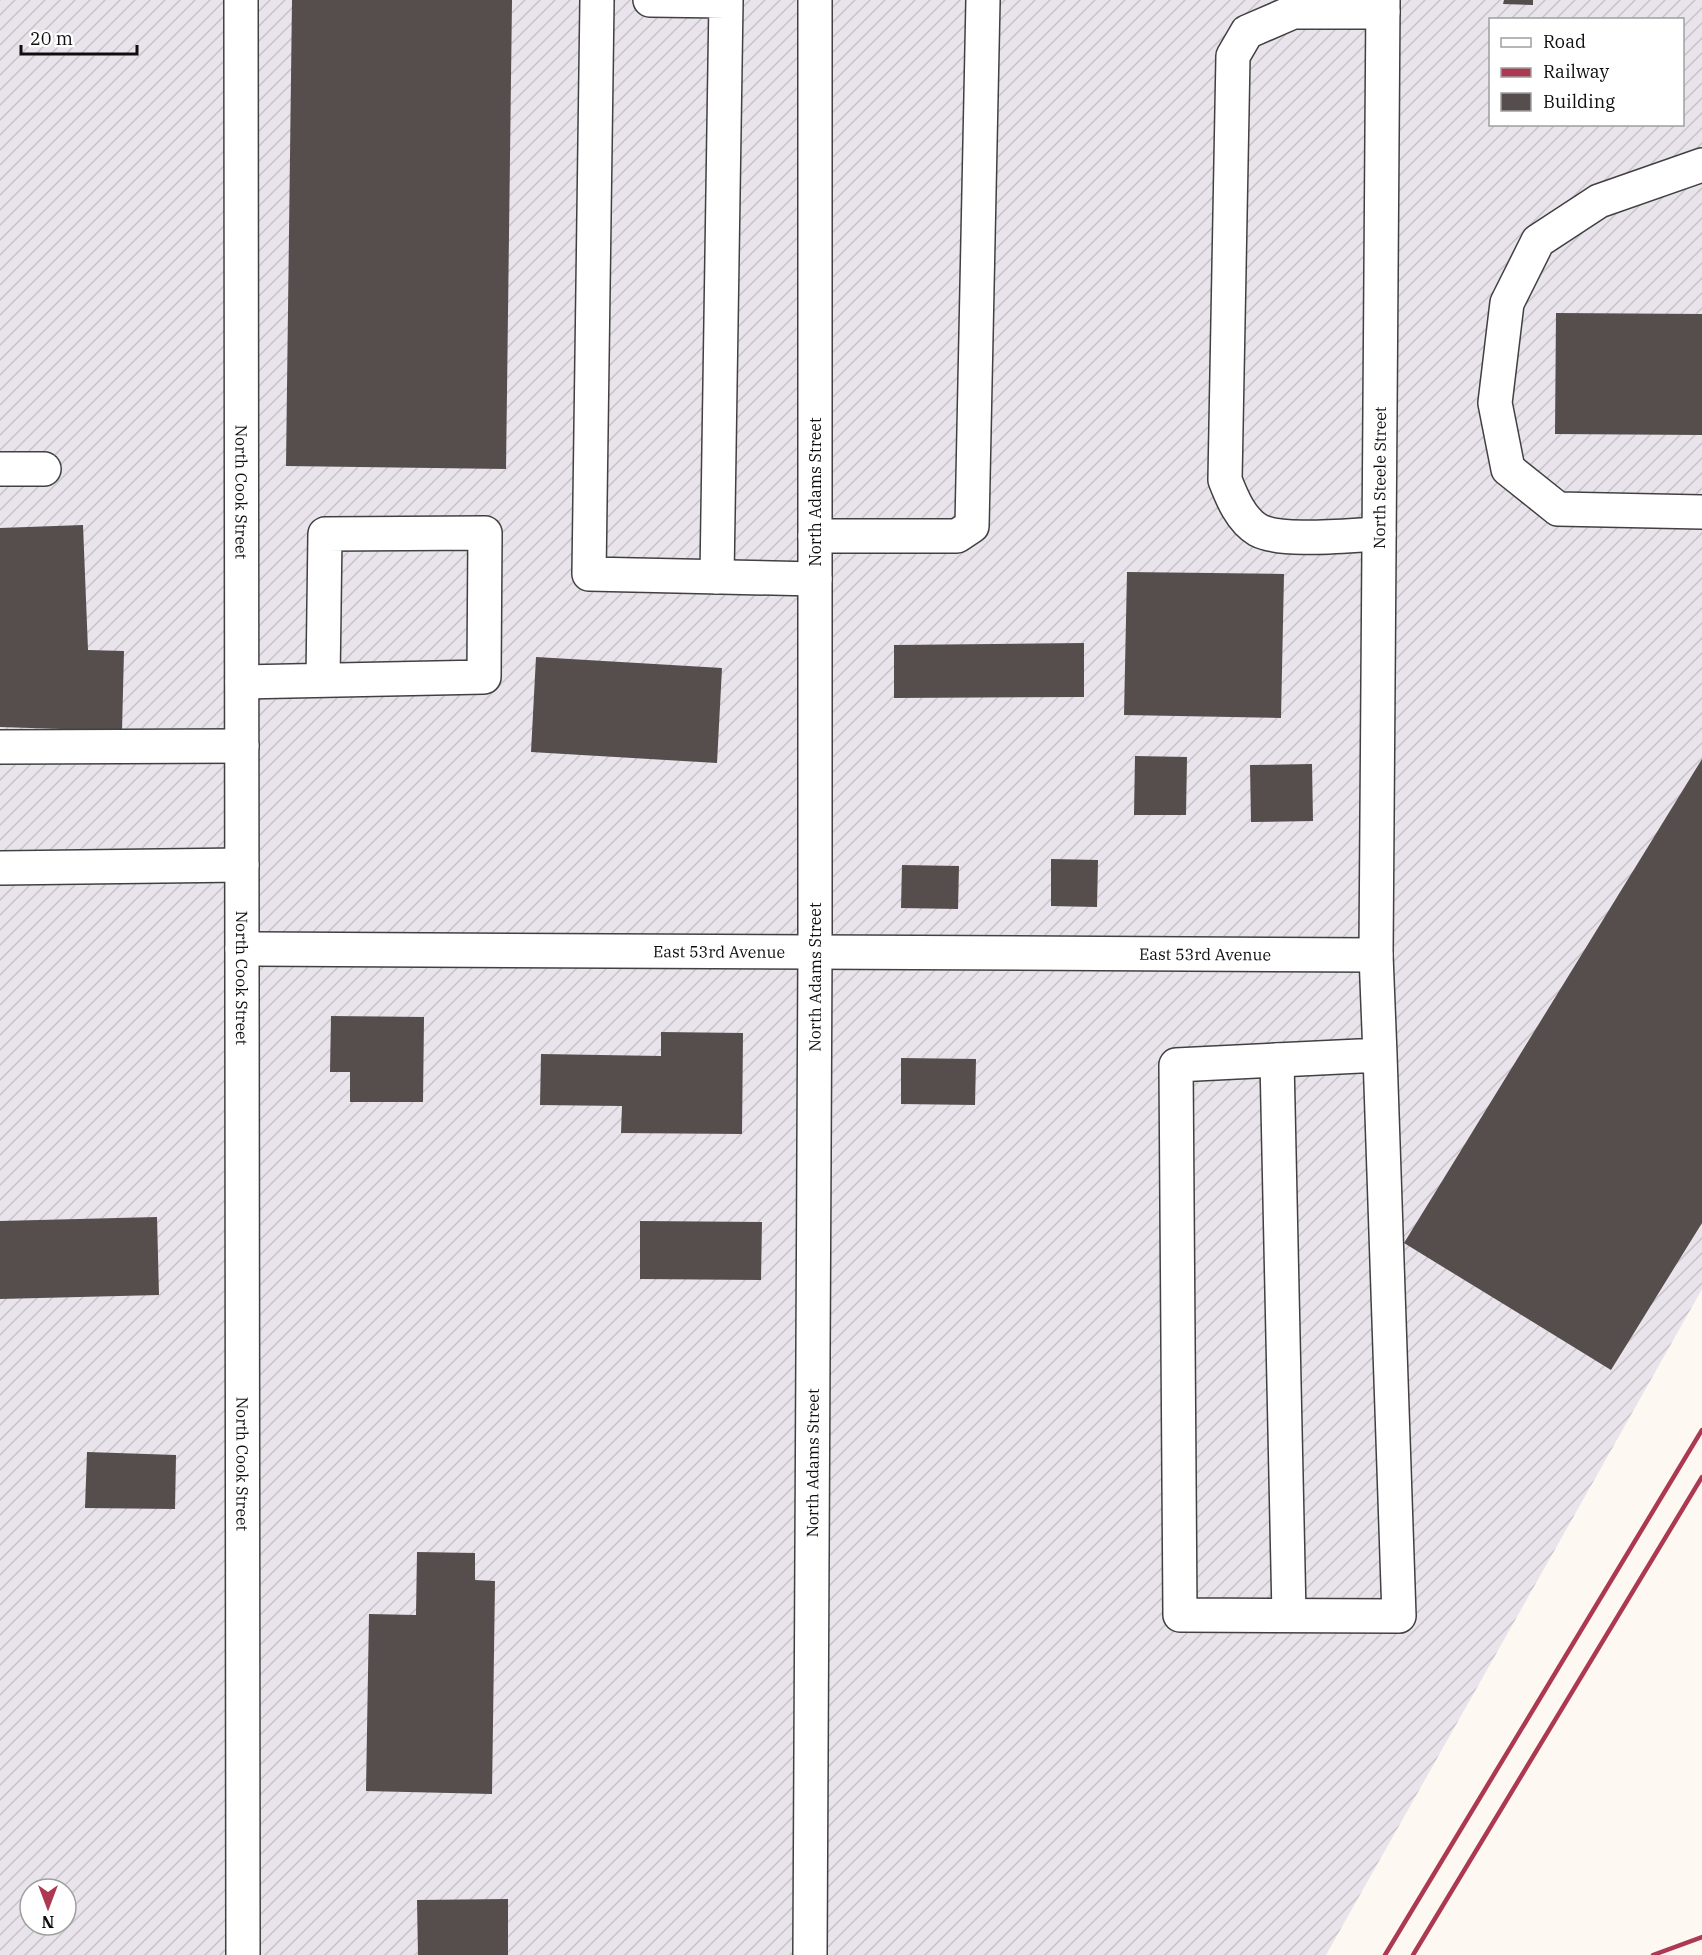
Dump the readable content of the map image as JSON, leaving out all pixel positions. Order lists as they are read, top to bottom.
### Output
{
  "streets": {
    "street": [
      "North Steele Street",
      "North Cook Street",
      "North Adams Street",
      "East 53rd Avenue"
    ]
  },
  "crossings": [
    ["North Steele Street", "East 53rd Avenue"],
    ["North Cook Street", "East 53rd Avenue"],
    ["North Adams Street", "East 53rd Avenue"]
  ],
  "legend": ["Road", "Railway", "Building"],
  "scale_bar": "20 m",
  "north": "bottom"
}
